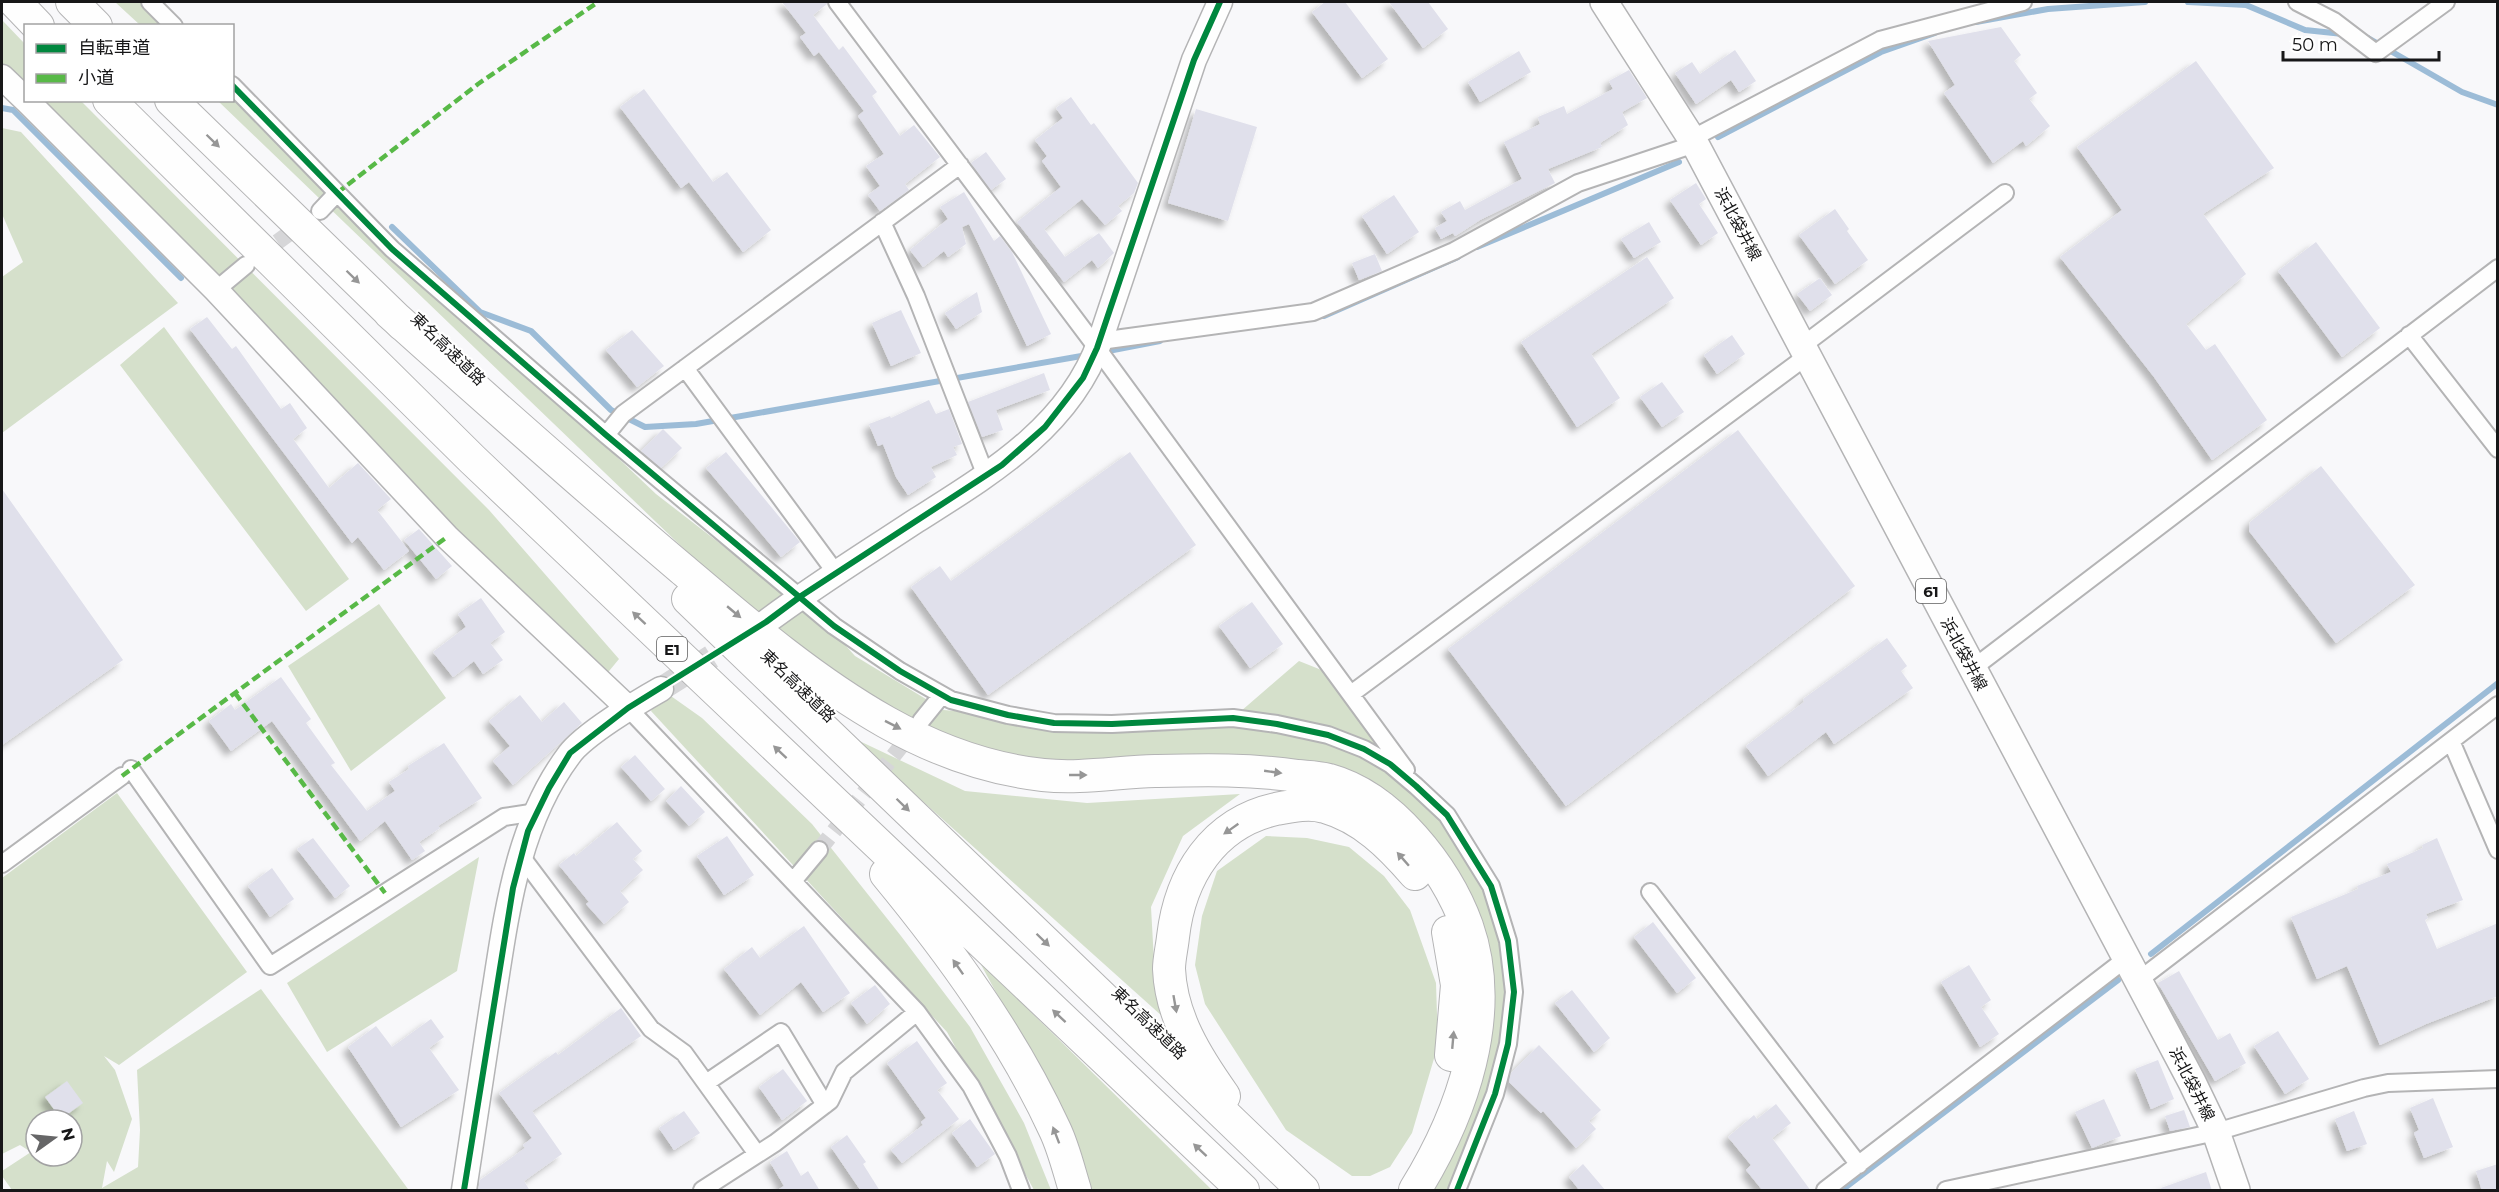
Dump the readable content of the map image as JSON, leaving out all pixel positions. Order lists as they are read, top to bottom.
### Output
{
  "streets": {
    "highway": ["東名高速道路", "E1"],
    "main road": ["浜北袋井線", "61"]
  },
  "legend": ["自転車道", "小道"],
  "scale_bar": "50 m",
  "north": "right"
}
